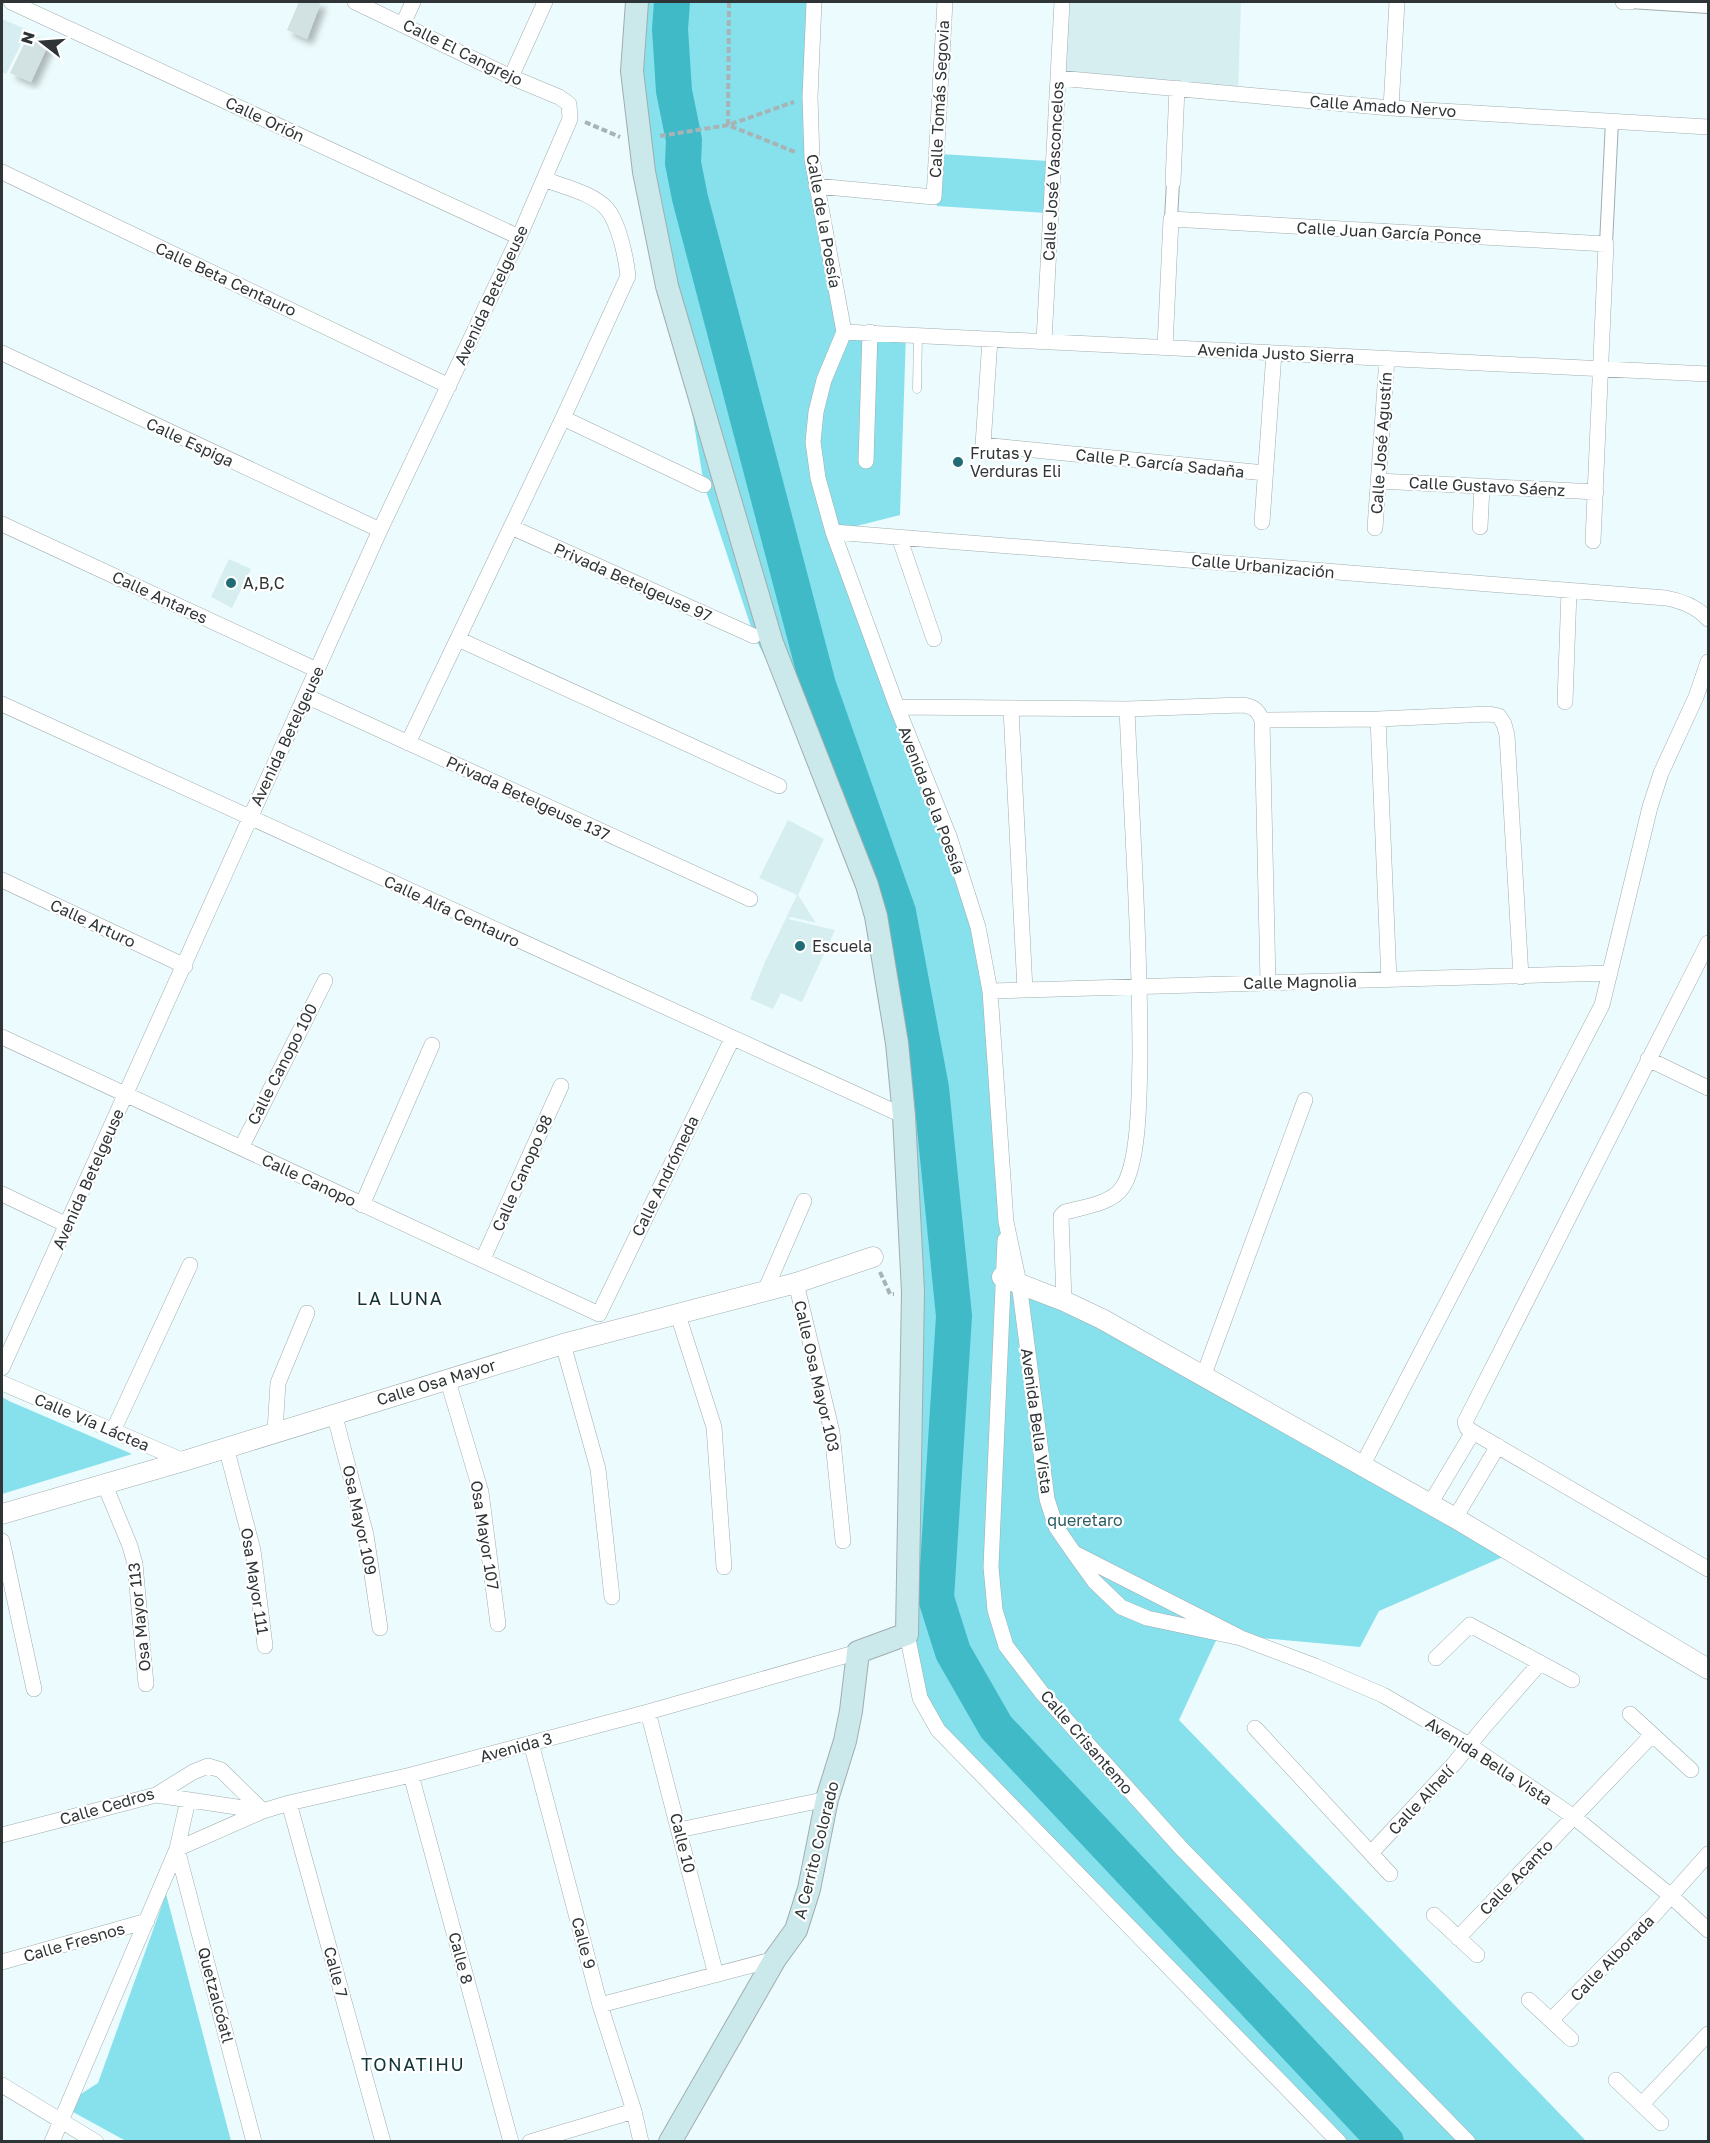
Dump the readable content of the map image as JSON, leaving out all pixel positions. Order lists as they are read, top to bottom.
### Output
{
  "streets": {
    "main road": ["A Cerrito Colorado"],
    "street": [
      "Calle El Cangrejo",
      "Calle Tomás Segovia",
      "Calle Amado Nervo",
      "Calle Orión",
      "Calle José Vasconcelos",
      "Calle de la Poesía",
      "Calle Juan García Ponce",
      "Calle Beta Centauro",
      "Avenida Betelgeuse",
      "Avenida Justo Sierra",
      "Calle Espiga",
      "Calle José Agustín",
      "Calle P. García Sadaña",
      "Calle Gustavo Sáenz",
      "Calle Urbanización",
      "Privada Betelgeuse 97",
      "Calle Antares",
      "Privada Betelgeuse 137",
      "Avenida de la Poesía",
      "Calle Alfa Centauro",
      "Calle Arturo",
      "Calle Magnolia",
      "Calle Canopo 100",
      "Calle Canopo 98",
      "Calle Andrómeda",
      "Calle Canopo",
      "Calle Osa Mayor 103",
      "Calle Osa Mayor",
      "Avenida Bella Vista",
      "Calle Vía Láctea",
      "Osa Mayor 109",
      "Osa Mayor 107",
      "Osa Mayor 111",
      "Osa Mayor 113",
      "Calle Crisantemo",
      "Avenida 3",
      "Calle Alhelí",
      "Calle Cedros",
      "Calle 10",
      "Calle Acanto",
      "Calle Fresnos",
      "Calle 9",
      "Calle 8",
      "Calle Alborada",
      "Calle 7",
      "Quetzalcóatl"
    ]
  },
  "crossings": [
    ["Calle El Cangrejo", "Avenida Betelgeuse"],
    ["Calle Tomás Segovia", "Calle de la Poesía"],
    ["Calle Amado Nervo", "Calle José Vasconcelos"],
    ["Calle Orión", "Avenida Betelgeuse"],
    ["Calle José Vasconcelos", "Avenida Justo Sierra"],
    ["Calle de la Poesía", "Avenida Justo Sierra"],
    ["Calle de la Poesía", "Avenida de la Poesía"],
    ["Calle Beta Centauro", "Avenida Betelgeuse"],
    ["Avenida Betelgeuse", "Calle Espiga"],
    ["Avenida Betelgeuse", "Calle Antares"],
    ["Avenida Betelgeuse", "Privada Betelgeuse 137"],
    ["Avenida Betelgeuse", "Calle Alfa Centauro"],
    ["Avenida Betelgeuse", "Calle Arturo"],
    ["Avenida Betelgeuse", "Calle Canopo"],
    ["Avenida Justo Sierra", "Calle José Agustín"],
    ["Avenida Justo Sierra", "Calle P. García Sadaña"],
    ["Avenida Justo Sierra", "Avenida de la Poesía"],
    ["Calle José Agustín", "Calle Gustavo Sáenz"],
    ["Calle Urbanización", "Avenida de la Poesía"],
    ["Avenida de la Poesía", "Calle Magnolia"],
    ["Avenida de la Poesía", "Avenida Bella Vista"],
    ["Avenida de la Poesía", "Calle Crisantemo"],
    ["Calle Alfa Centauro", "Calle Andrómeda"],
    ["Calle Canopo 100", "Calle Canopo"],
    ["Calle Canopo 98", "Calle Canopo"],
    ["Calle Andrómeda", "Calle Canopo"],
    ["Calle Andrómeda", "Calle Osa Mayor"],
    ["Calle Canopo", "Calle Osa Mayor"],
    ["Calle Osa Mayor 103", "Calle Osa Mayor"],
    ["Calle Osa Mayor", "Calle Vía Láctea"],
    ["Calle Osa Mayor", "Osa Mayor 109"],
    ["Calle Osa Mayor", "Osa Mayor 107"],
    ["Calle Osa Mayor", "Osa Mayor 111"],
    ["Calle Osa Mayor", "Osa Mayor 113"],
    ["Avenida Bella Vista", "Calle Crisantemo"],
    ["Avenida Bella Vista", "Calle Alhelí"],
    ["Avenida Bella Vista", "Calle Acanto"],
    ["Avenida Bella Vista", "Calle Alborada"],
    ["Avenida 3", "Calle Cedros"],
    ["Avenida 3", "Calle 10"],
    ["Avenida 3", "A Cerrito Colorado"],
    ["Avenida 3", "Calle 9"],
    ["Avenida 3", "Calle 8"],
    ["Avenida 3", "Calle 7"],
    ["Avenida 3", "Quetzalcóatl"]
  ],
  "districts": ["LA LUNA", "TONATIHU"],
  "parks": ["queretaro"],
  "places": ["Frutas y Verduras Eli", "A,B,C", "Escuela"],
  "north": "left"
}
